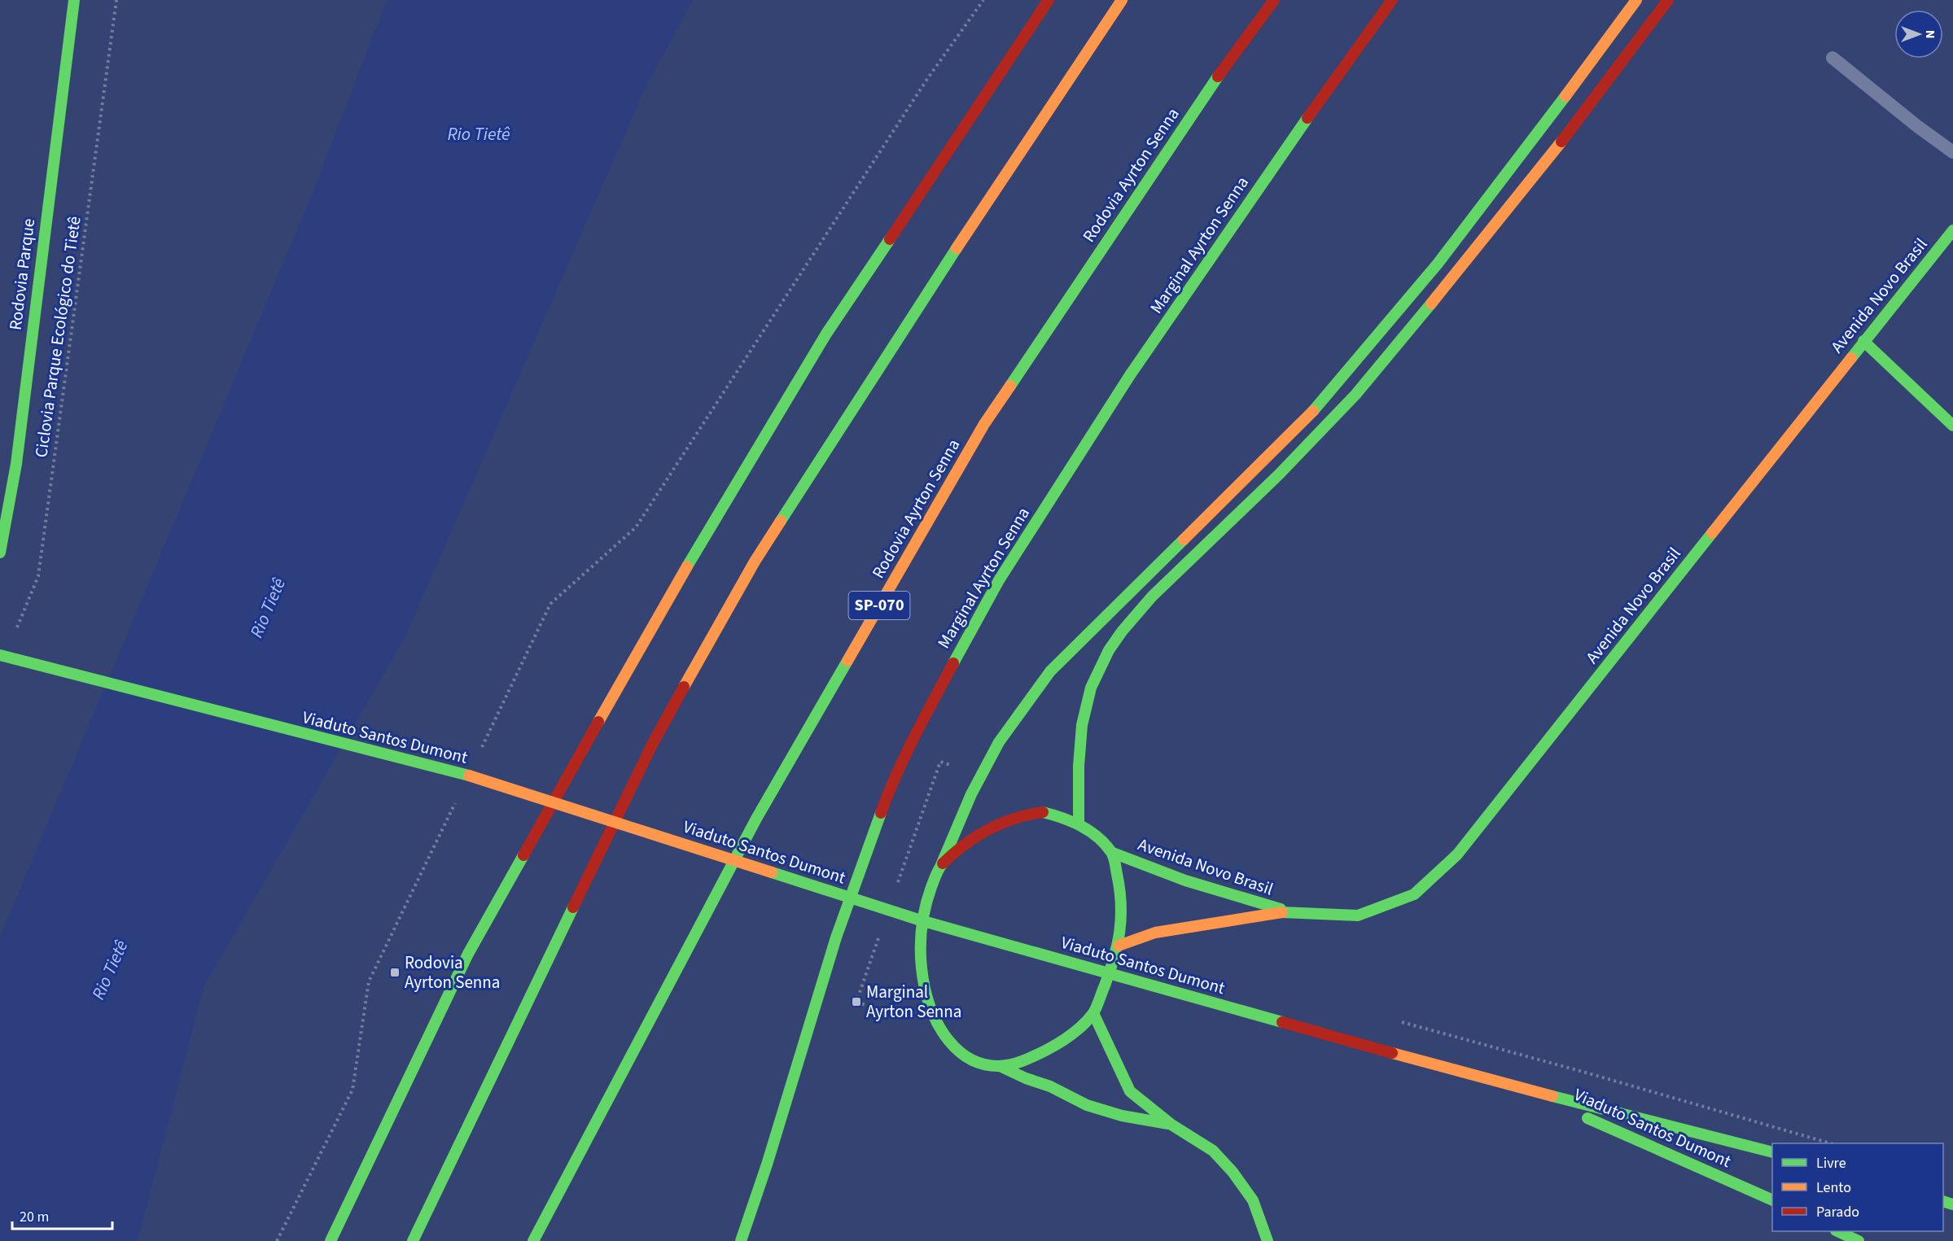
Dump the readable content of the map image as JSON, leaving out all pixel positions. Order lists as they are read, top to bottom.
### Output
{
  "streets": {
    "main road": [
      "Rodovia Ayrton Senna",
      "Marginal Ayrton Senna",
      "Rodovia Parque",
      "Avenida Novo Brasil",
      "SP-070",
      "Viaduto Santos Dumont"
    ],
    "path": ["Ciclovia Parque Ecológico do Tietê"]
  },
  "water": ["Rio Tietê"],
  "places": {
    "transit": ["Rodovia Ayrton Senna", "Marginal Ayrton Senna"]
  },
  "legend": ["Livre", "Lento", "Parado"],
  "scale_bar": "20 m",
  "north": "right"
}
